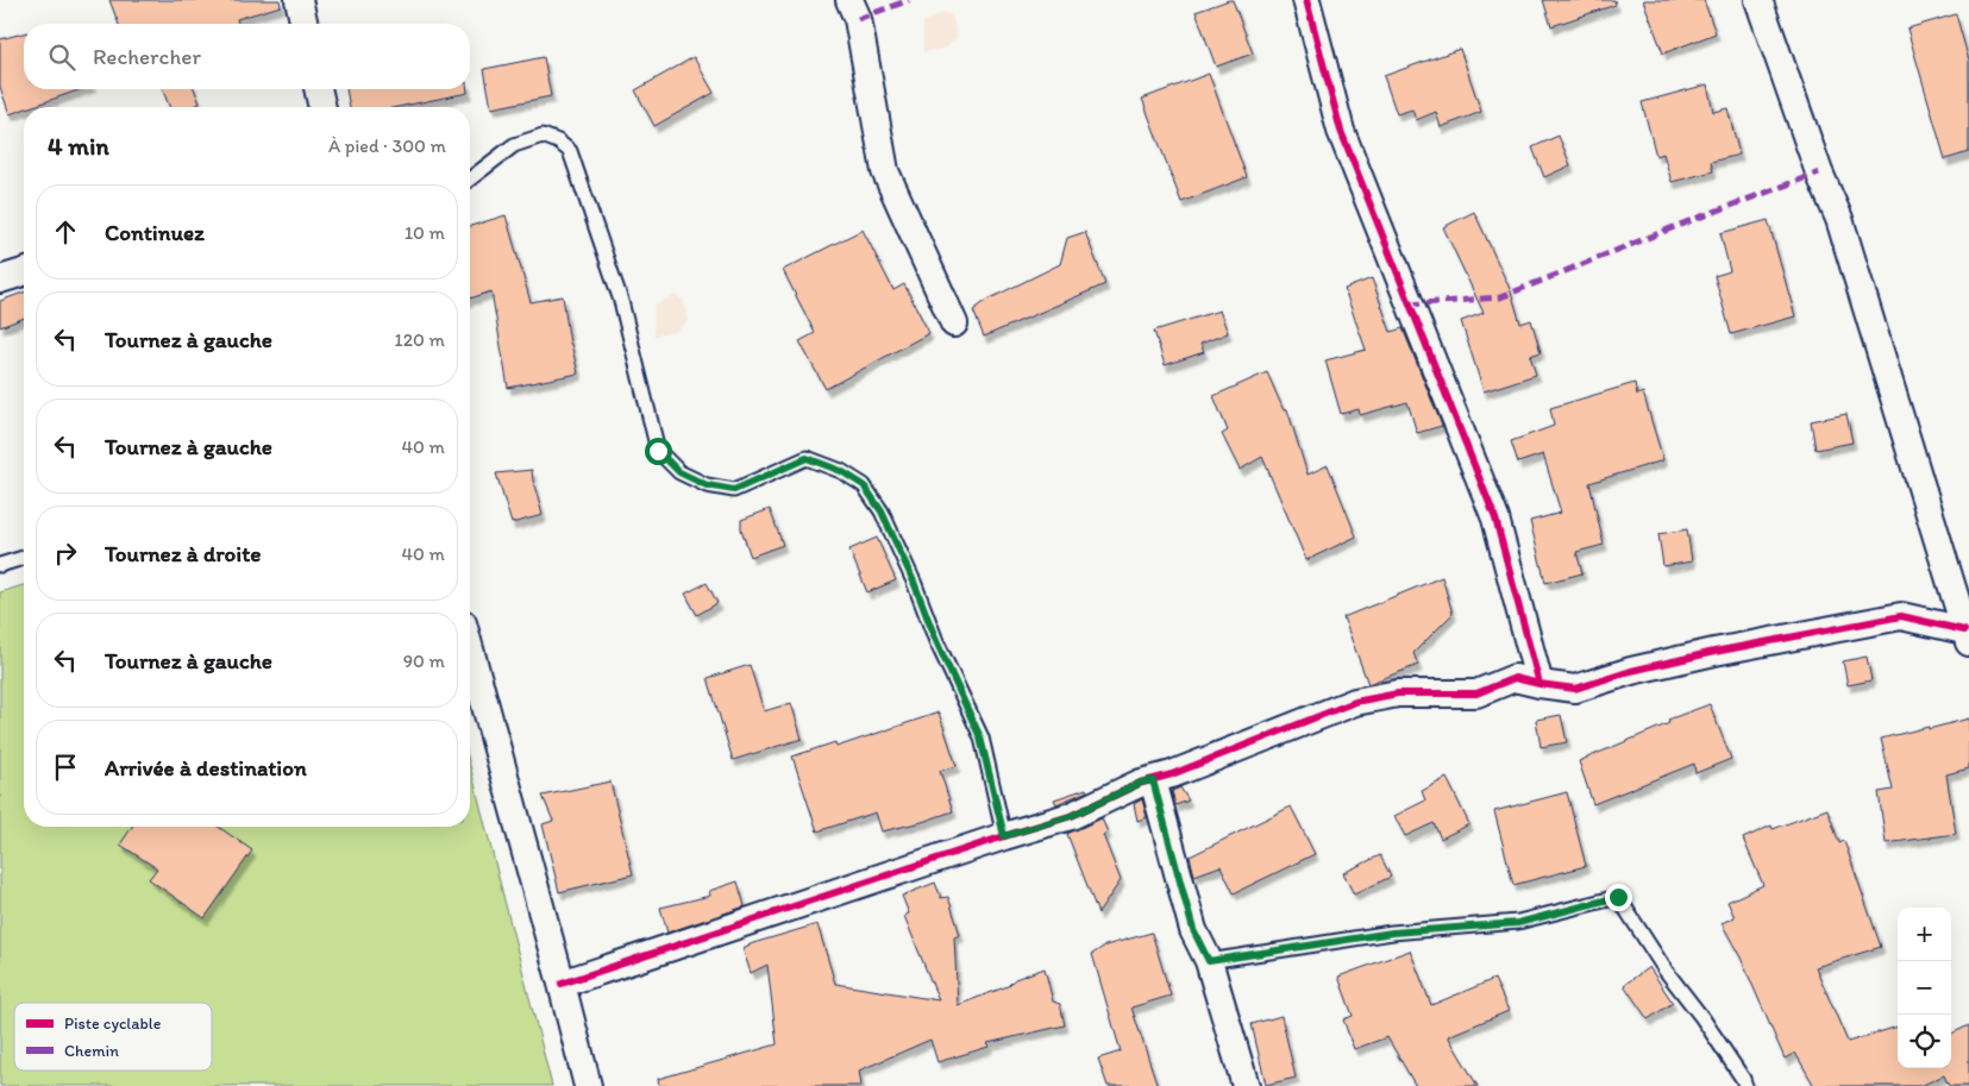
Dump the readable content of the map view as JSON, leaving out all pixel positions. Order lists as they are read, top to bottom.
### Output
{
  "legend": ["Piste cyclable", "Chemin"],
  "page": {
    "search": "Rechercher",
    "heading": ["4 min", "À pied · 300 m"],
    "list": [
      ["Continuez", "10 m"],
      ["Tournez à gauche", "120 m"],
      ["Tournez à gauche", "40 m"],
      ["Tournez à droite", "40 m"],
      ["Tournez à gauche", "90 m"],
      "Arrivée à destination"
    ],
    "map_buttons": ["+", "−"]
  }
}
